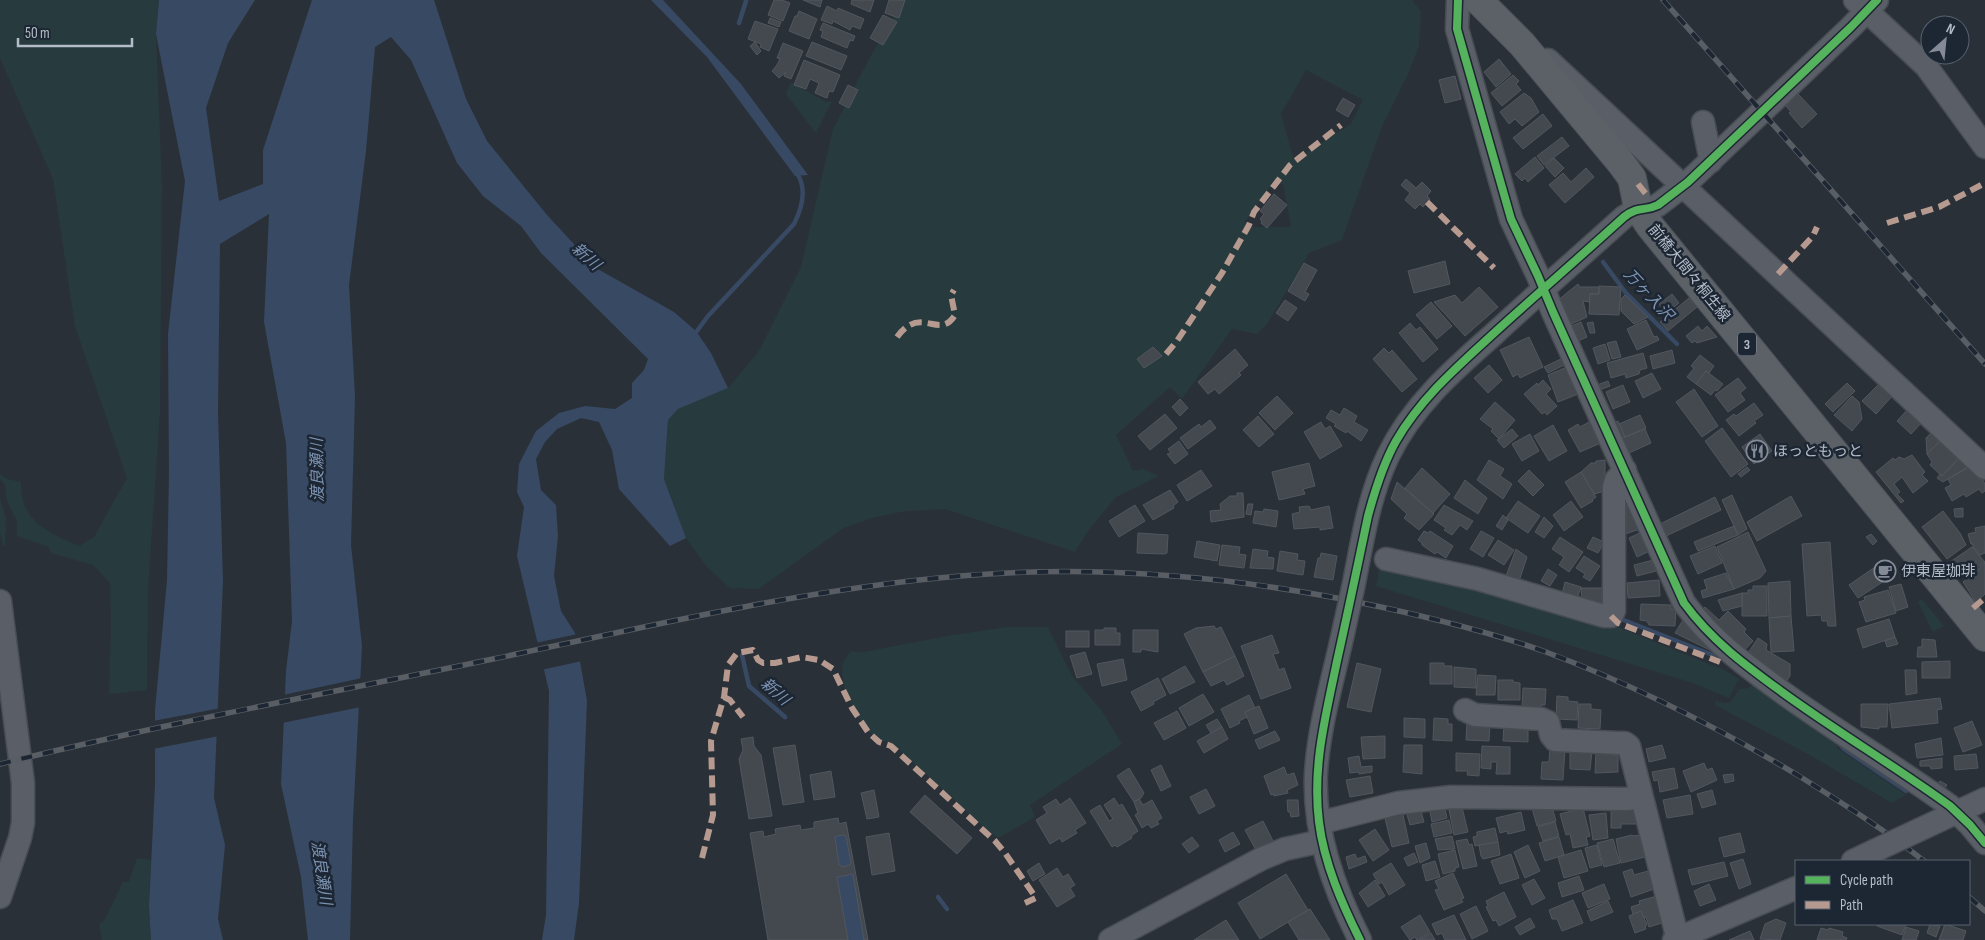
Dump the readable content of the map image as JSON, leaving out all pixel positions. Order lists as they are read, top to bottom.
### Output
{
  "streets": {
    "main road": ["前橋大間々桐生線", "3"]
  },
  "water": ["新川", "万ヶ入沢", "渡良瀬川"],
  "places": {
    "restaurant": ["ほっともっと"],
    "cafe": ["伊東屋珈琲"]
  },
  "legend": ["Cycle path", "Path"],
  "scale_bar": "50 m",
  "north": "top right"
}
